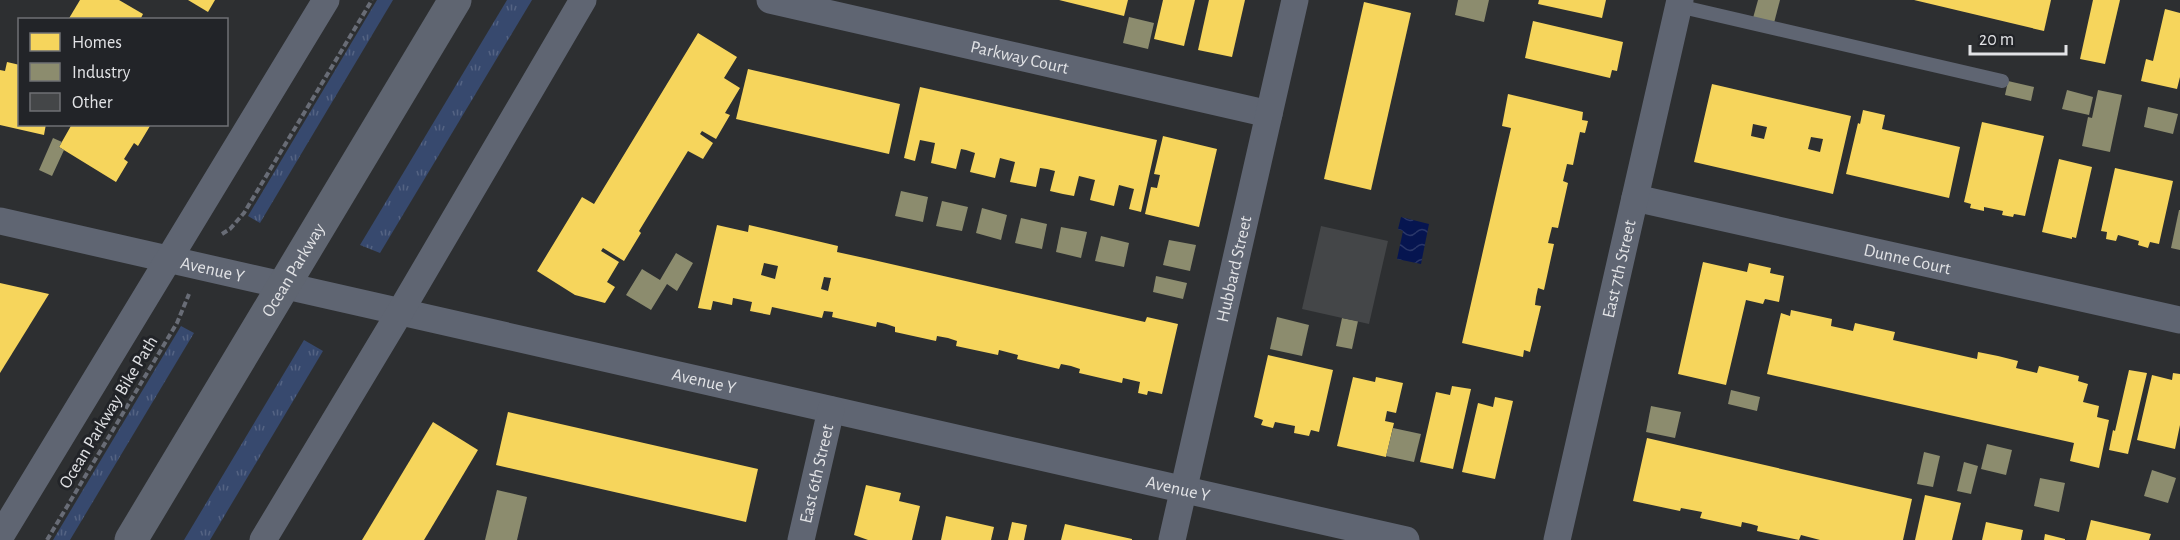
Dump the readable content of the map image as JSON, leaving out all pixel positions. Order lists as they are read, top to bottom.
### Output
{
  "streets": {
    "main road": ["Ocean Parkway"],
    "street": [
      "Parkway Court",
      "Dunne Court",
      "Avenue Y",
      "Hubbard Street",
      "East 7th Street",
      "East 6th Street"
    ],
    "path": ["Ocean Parkway Bike Path"]
  },
  "crossings": [
    ["Parkway Court", "Hubbard Street"],
    ["Dunne Court", "East 7th Street"],
    ["Avenue Y", "Ocean Parkway"],
    ["Avenue Y", "Hubbard Street"],
    ["Avenue Y", "East 6th Street"]
  ],
  "legend": ["Homes", "Industry", "Other"],
  "scale_bar": "20 m"
}
